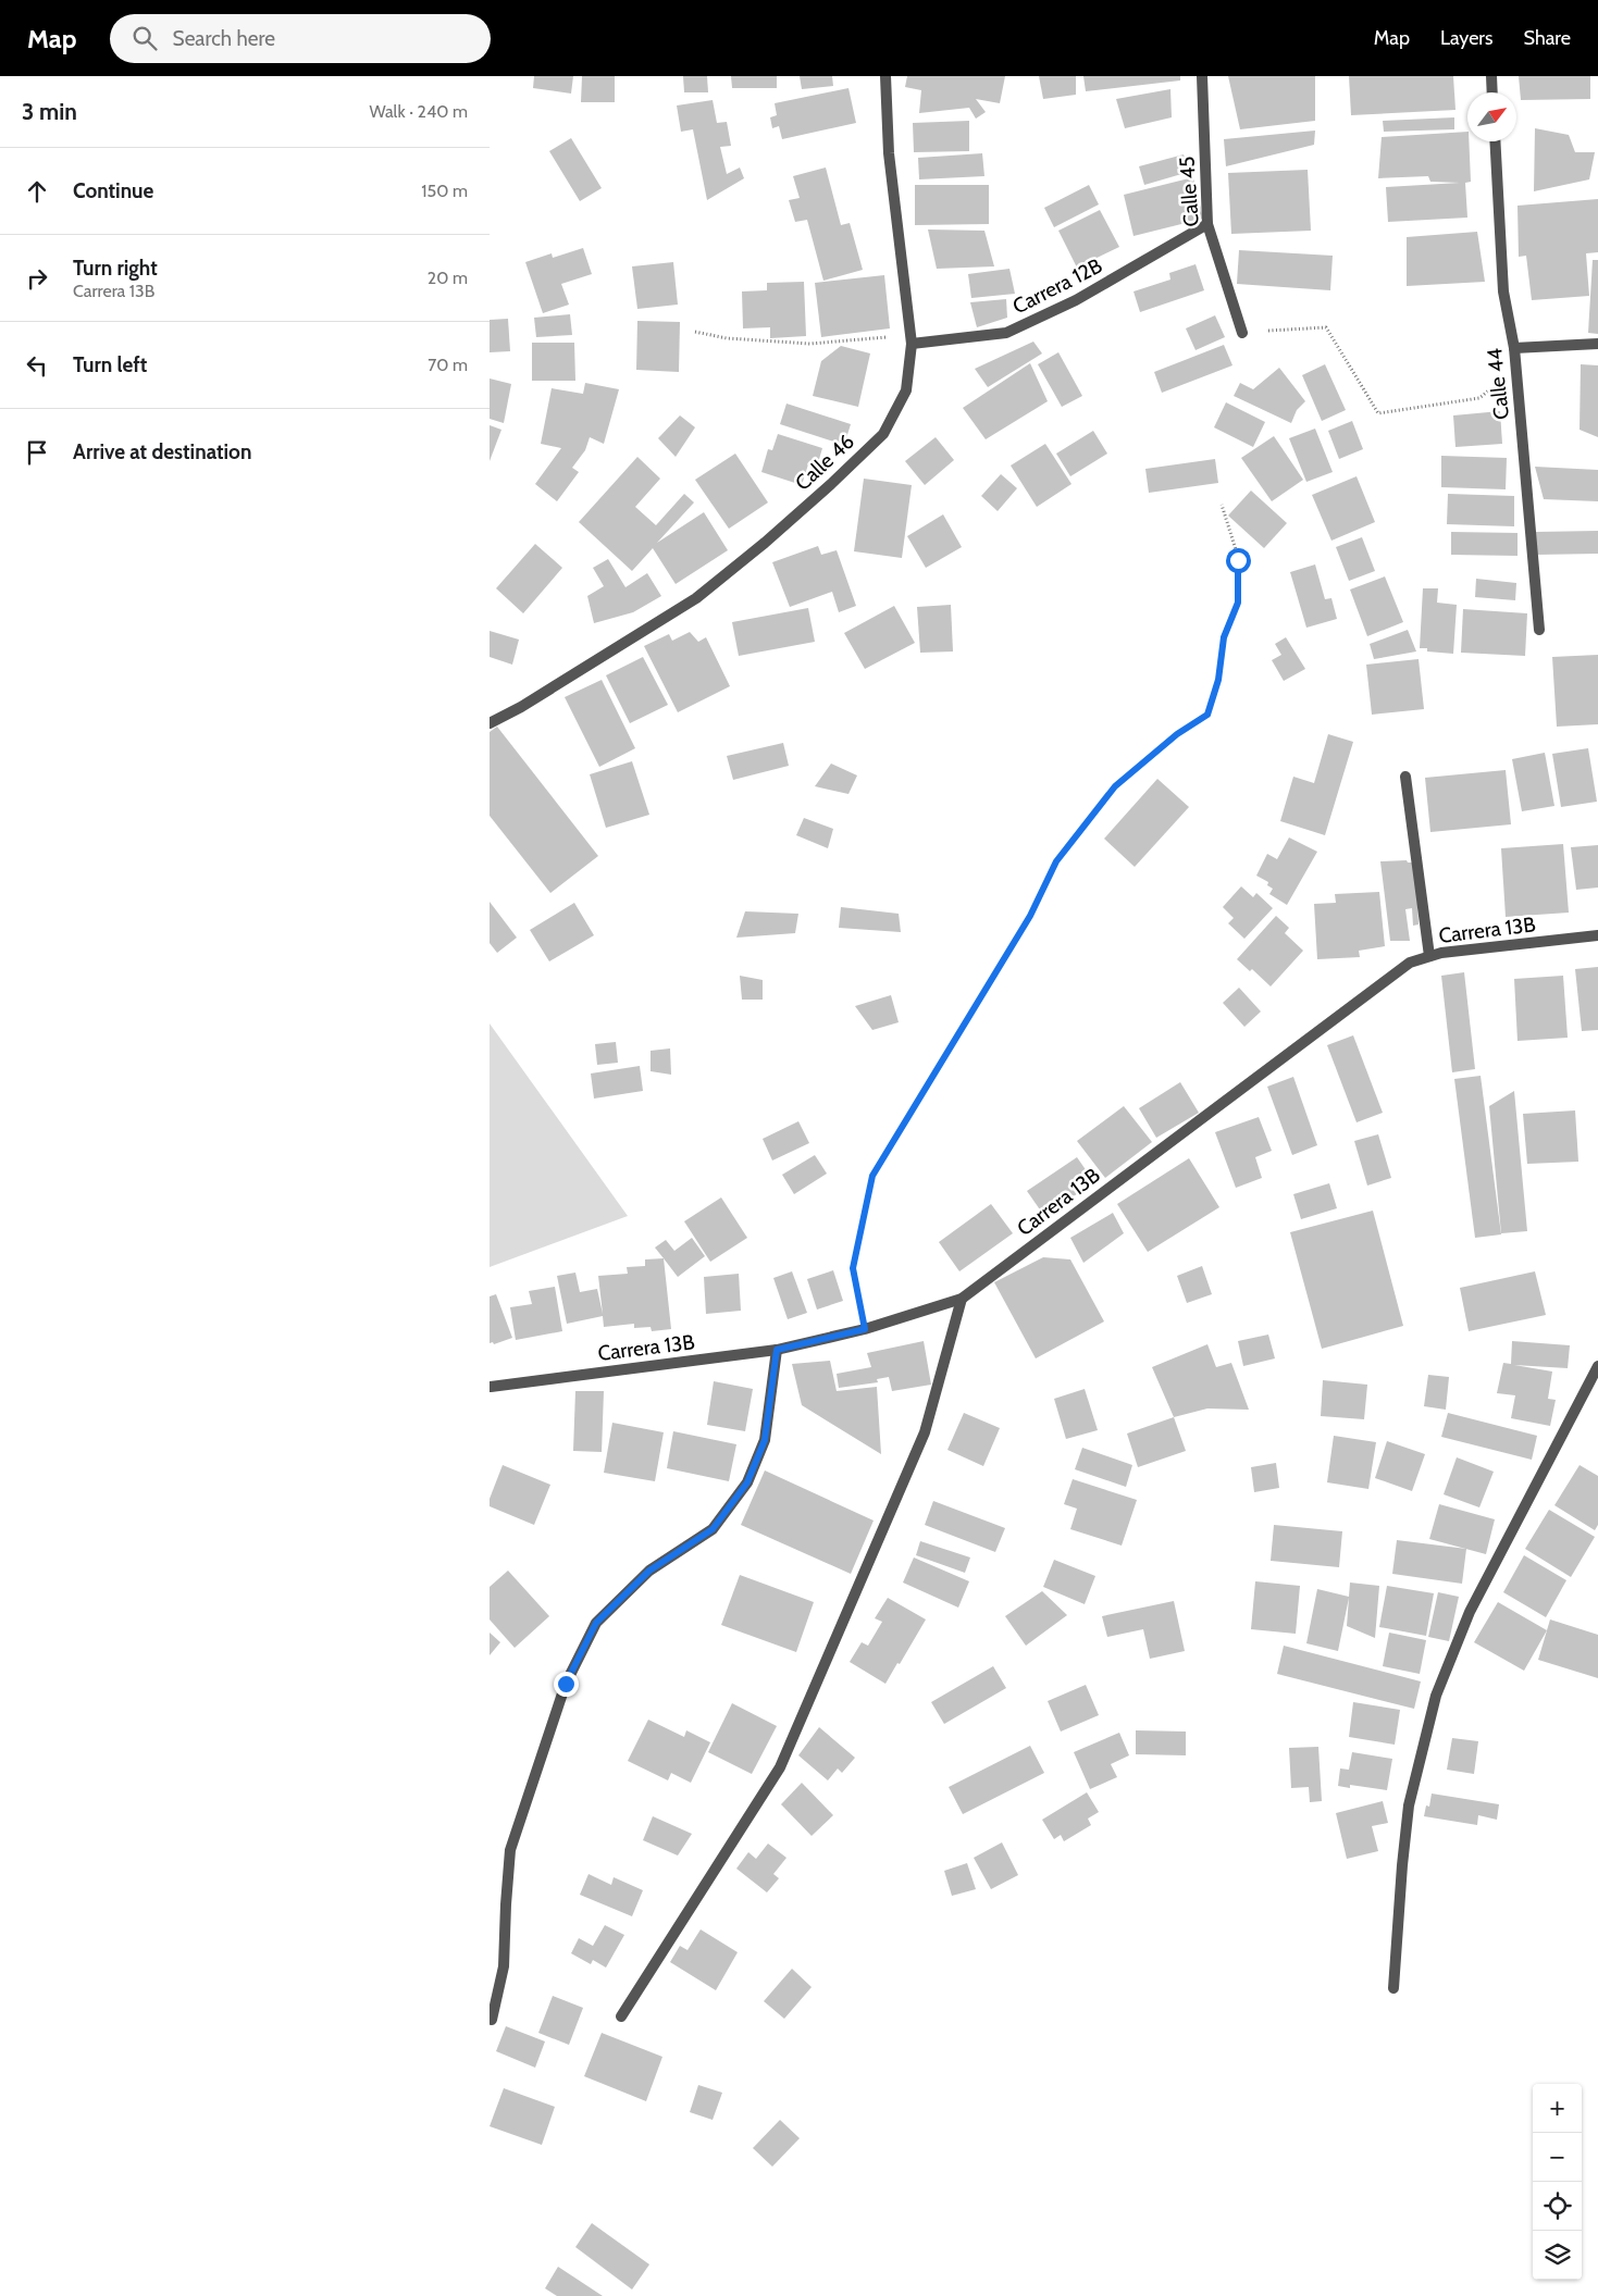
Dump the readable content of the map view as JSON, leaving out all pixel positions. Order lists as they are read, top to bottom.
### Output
{
  "streets": {
    "street": [
      "Calle 45",
      "Carrera 12B",
      "Calle 44",
      "Calle 46",
      "Carrera 13B"
    ]
  },
  "crossings": [
    ["Calle 45", "Carrera 12B"],
    ["Carrera 12B", "Calle 46"]
  ],
  "north": "top right",
  "page": {
    "header": "Map",
    "search": "Search here",
    "nav": ["Map", "Layers", "Share"],
    "heading": ["3 min", "Walk · 240 m"],
    "list": [
      ["Continue", "150 m"],
      ["Turn right", "Carrera 13B", "20 m"],
      ["Turn left", "70 m"],
      "Arrive at destination"
    ],
    "map_buttons": ["+", "−"]
  }
}
